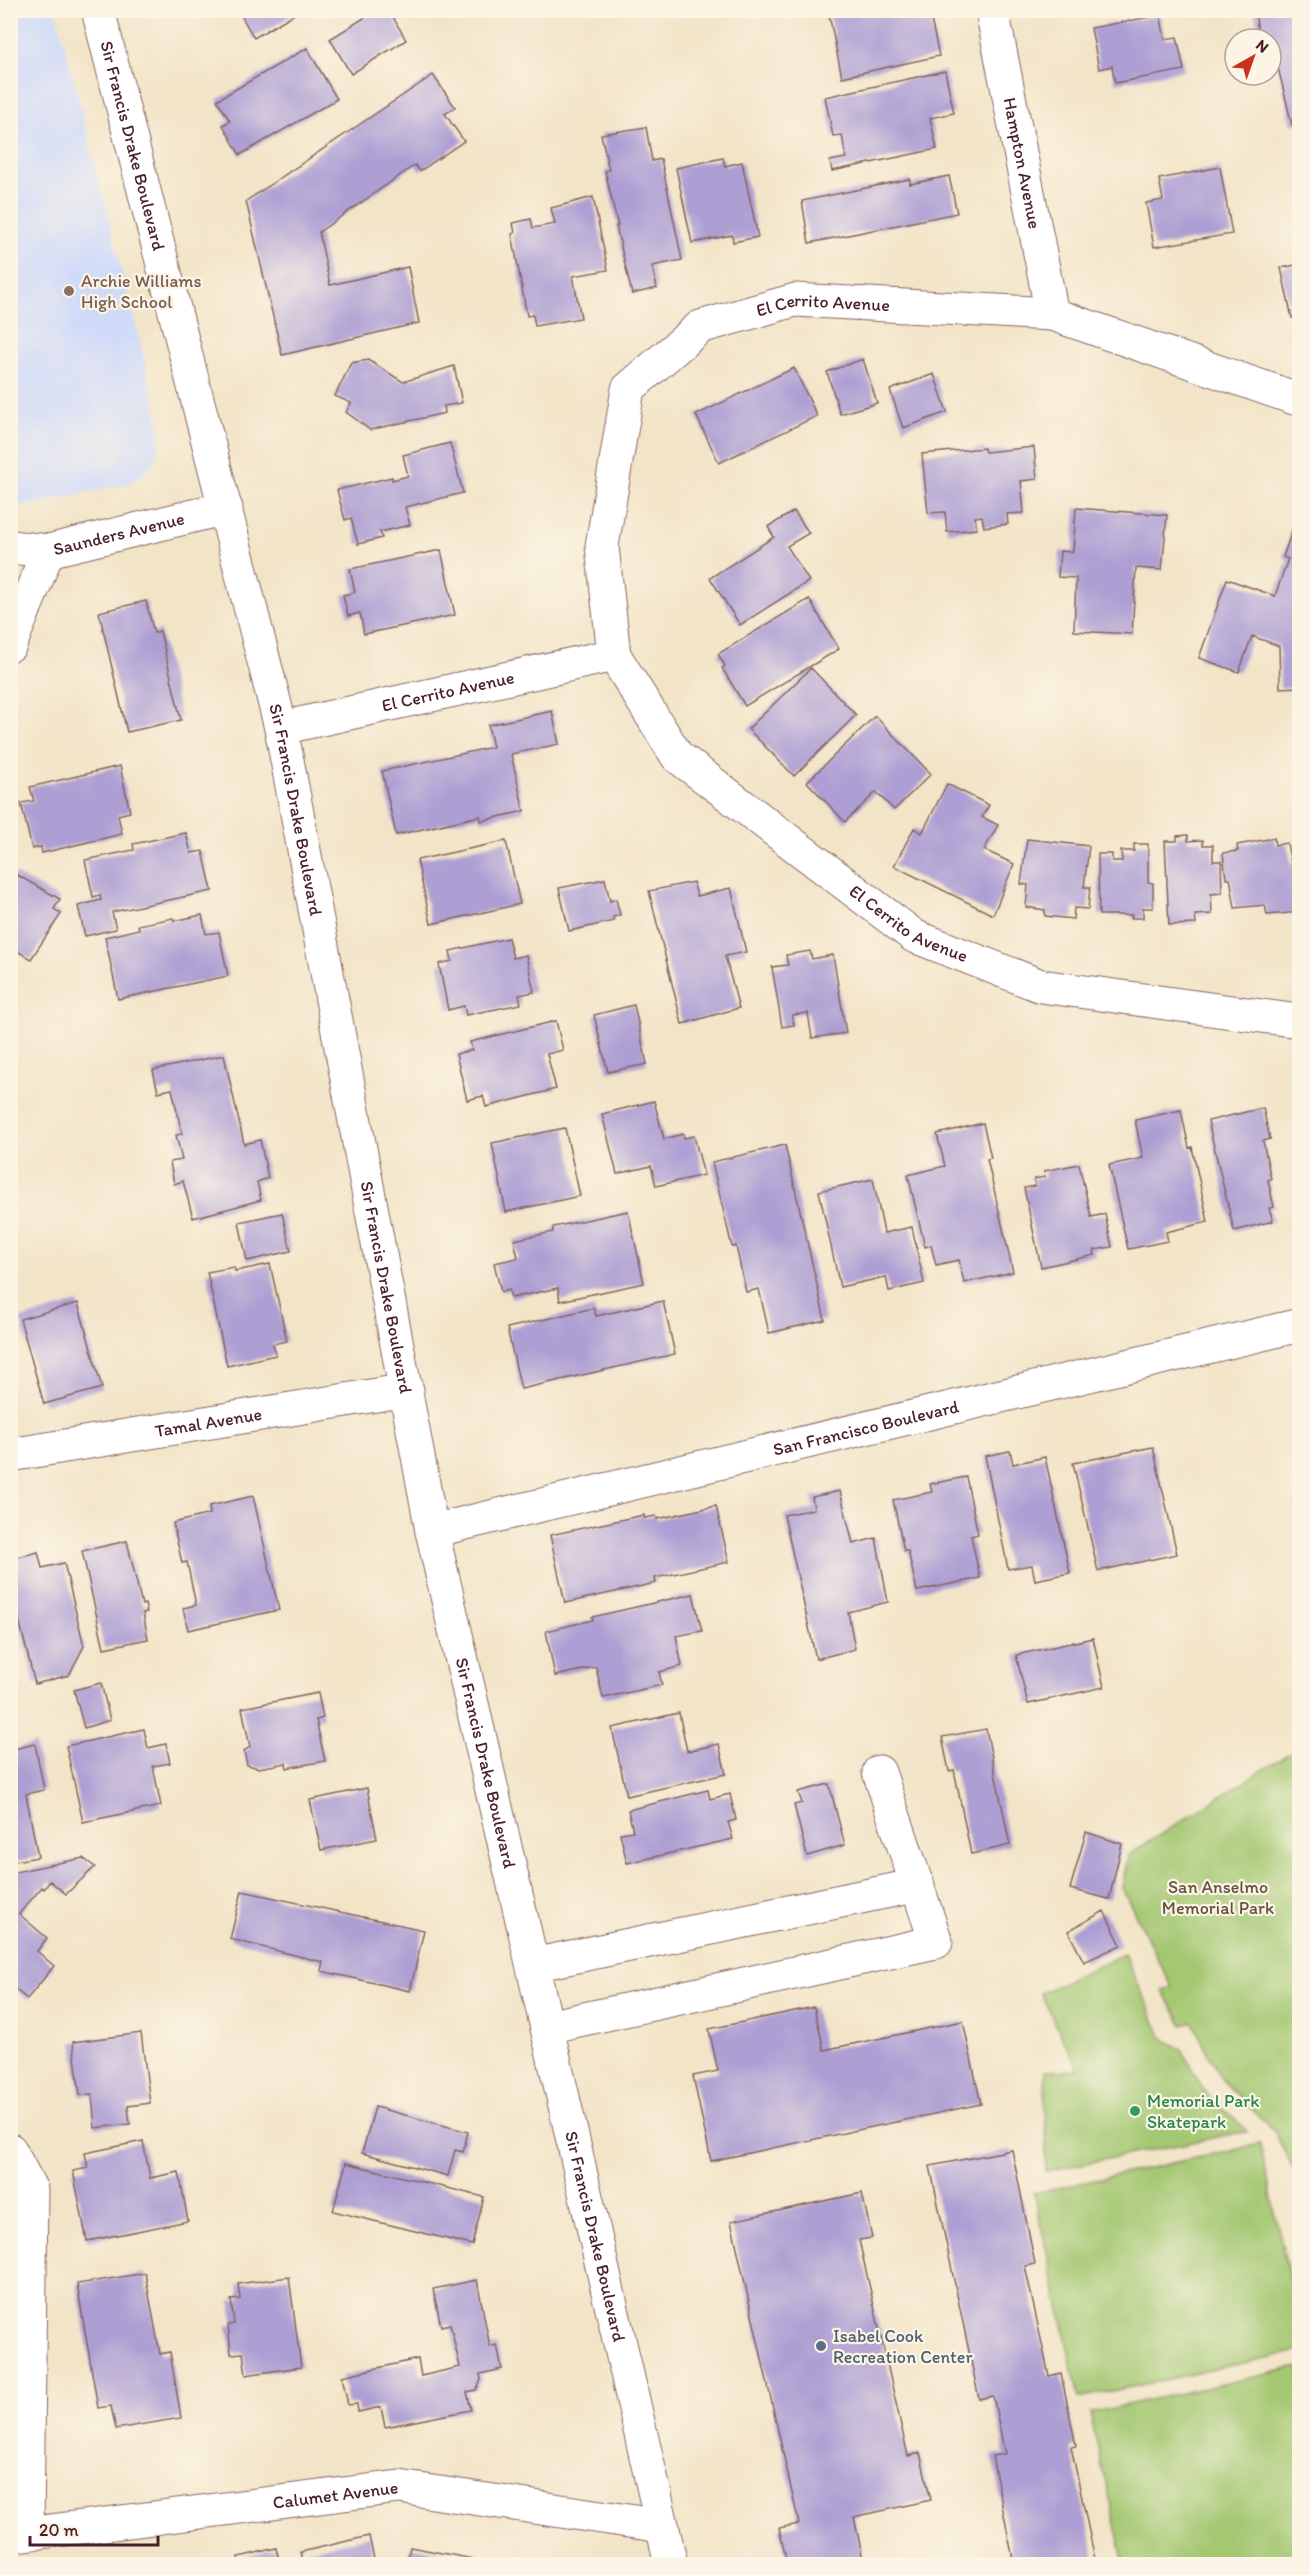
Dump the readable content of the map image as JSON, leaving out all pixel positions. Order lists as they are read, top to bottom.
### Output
{
  "streets": {
    "street": [
      "Sir Francis Drake Boulevard",
      "Hampton Avenue",
      "El Cerrito Avenue",
      "Saunders Avenue",
      "Tamal Avenue",
      "San Francisco Boulevard",
      "Calumet Avenue"
    ]
  },
  "crossings": [
    ["Sir Francis Drake Boulevard", "El Cerrito Avenue"],
    ["Sir Francis Drake Boulevard", "Saunders Avenue"],
    ["Sir Francis Drake Boulevard", "Tamal Avenue"],
    ["Sir Francis Drake Boulevard", "San Francisco Boulevard"],
    ["Sir Francis Drake Boulevard", "Calumet Avenue"],
    ["Hampton Avenue", "El Cerrito Avenue"]
  ],
  "parks": ["San Anselmo Memorial Park"],
  "places": ["Archie Williams High School", "Memorial Park Skatepark", "Isabel Cook Recreation Center"],
  "scale_bar": "20 m",
  "north": "top right"
}
